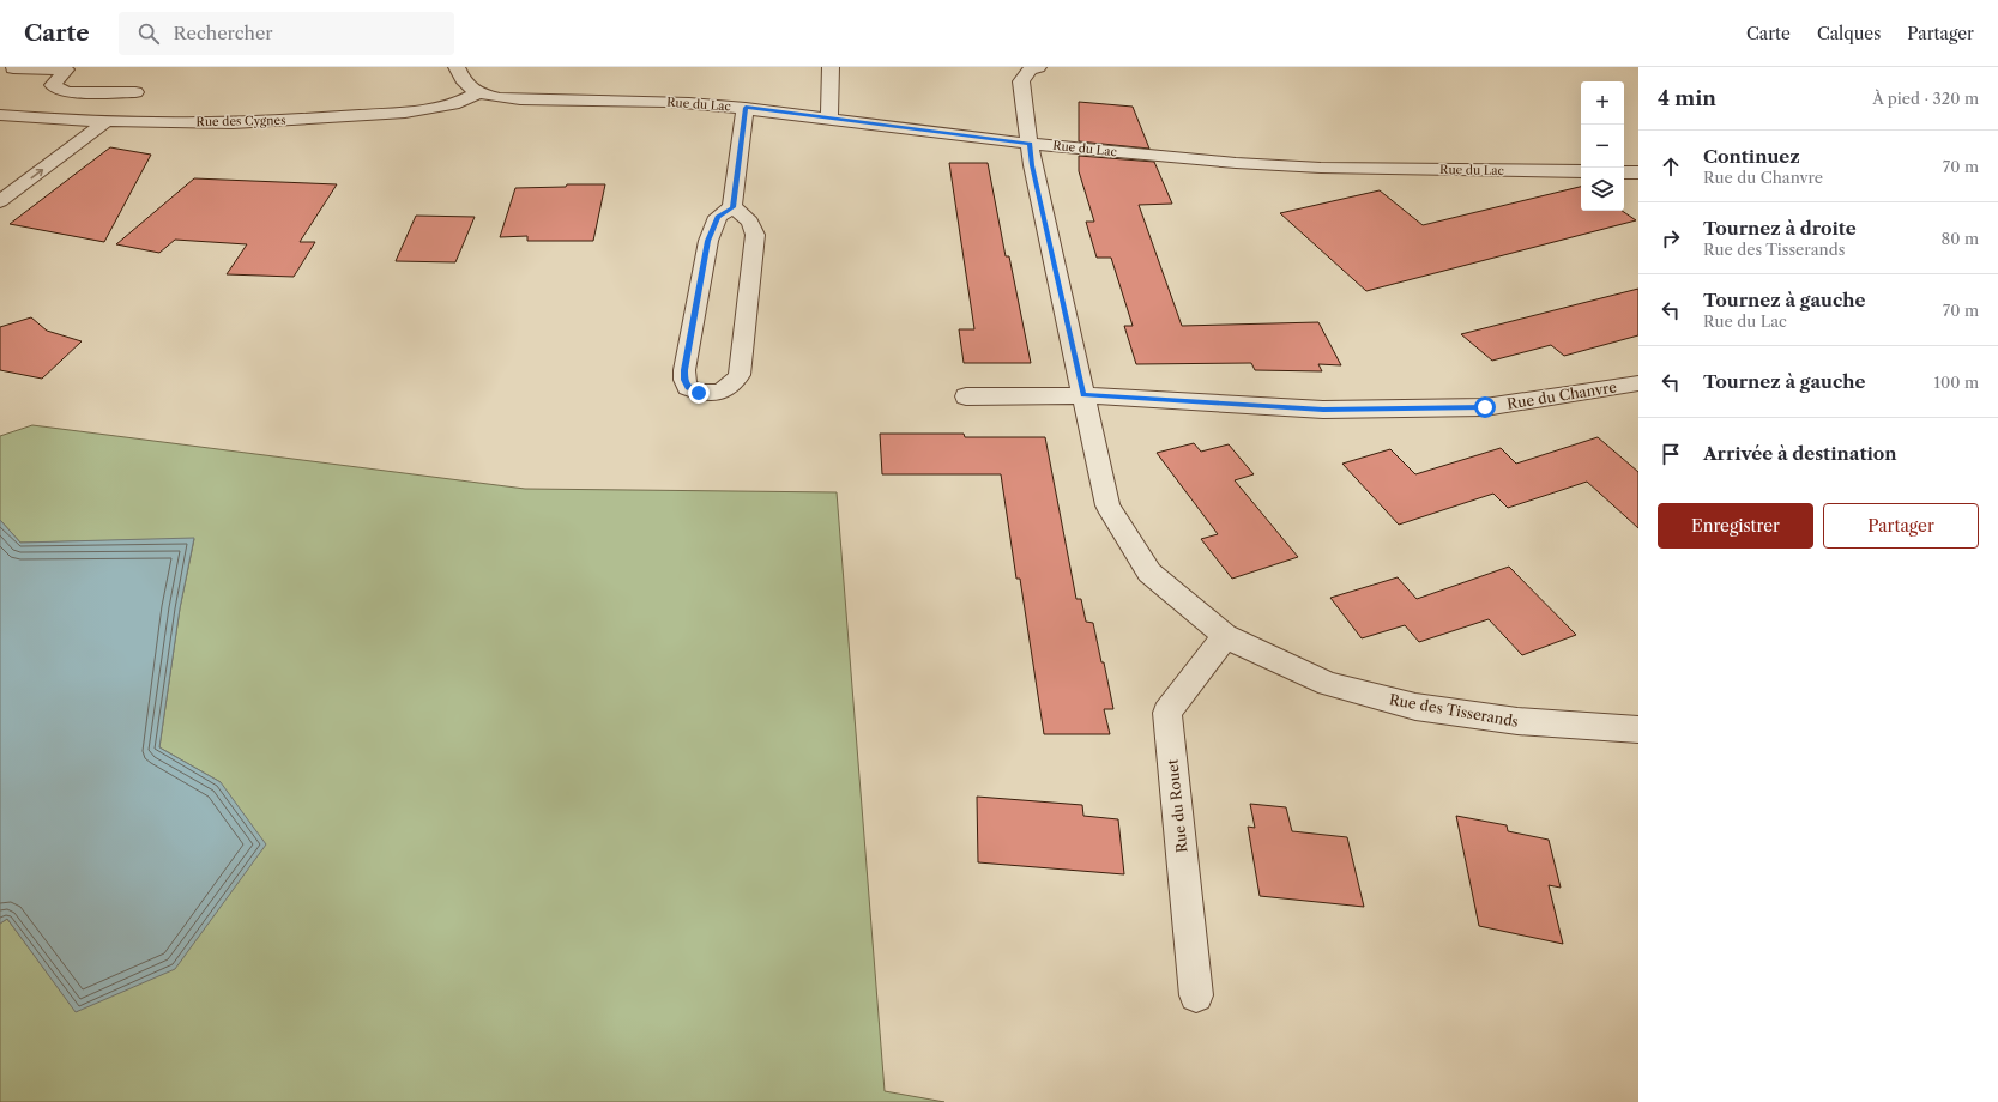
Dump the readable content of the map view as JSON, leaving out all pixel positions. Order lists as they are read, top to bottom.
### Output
{
  "streets": {
    "street": [
      "Rue du Lac",
      "Rue des Cygnes",
      "Rue du Chanvre",
      "Rue des Tisserands",
      "Rue du Rouet"
    ]
  },
  "crossings": [
    ["Rue du Lac", "Rue des Cygnes"],
    ["Rue du Lac", "Rue des Tisserands"],
    ["Rue du Chanvre", "Rue des Tisserands"],
    ["Rue des Tisserands", "Rue du Rouet"]
  ],
  "page": {
    "header": "Carte",
    "search": "Rechercher",
    "nav": ["Carte", "Calques", "Partager"],
    "heading": ["4 min", "À pied · 320 m"],
    "map_buttons": ["+", "−"],
    "list": [
      ["Continuez", "Rue du Chanvre", "70 m"],
      ["Tournez à droite", "Rue des Tisserands", "80 m"],
      ["Tournez à gauche", "Rue du Lac", "70 m"],
      ["Tournez à gauche", "100 m"],
      "Arrivée à destination"
    ],
    "buttons": ["Enregistrer", "Partager"]
  }
}
